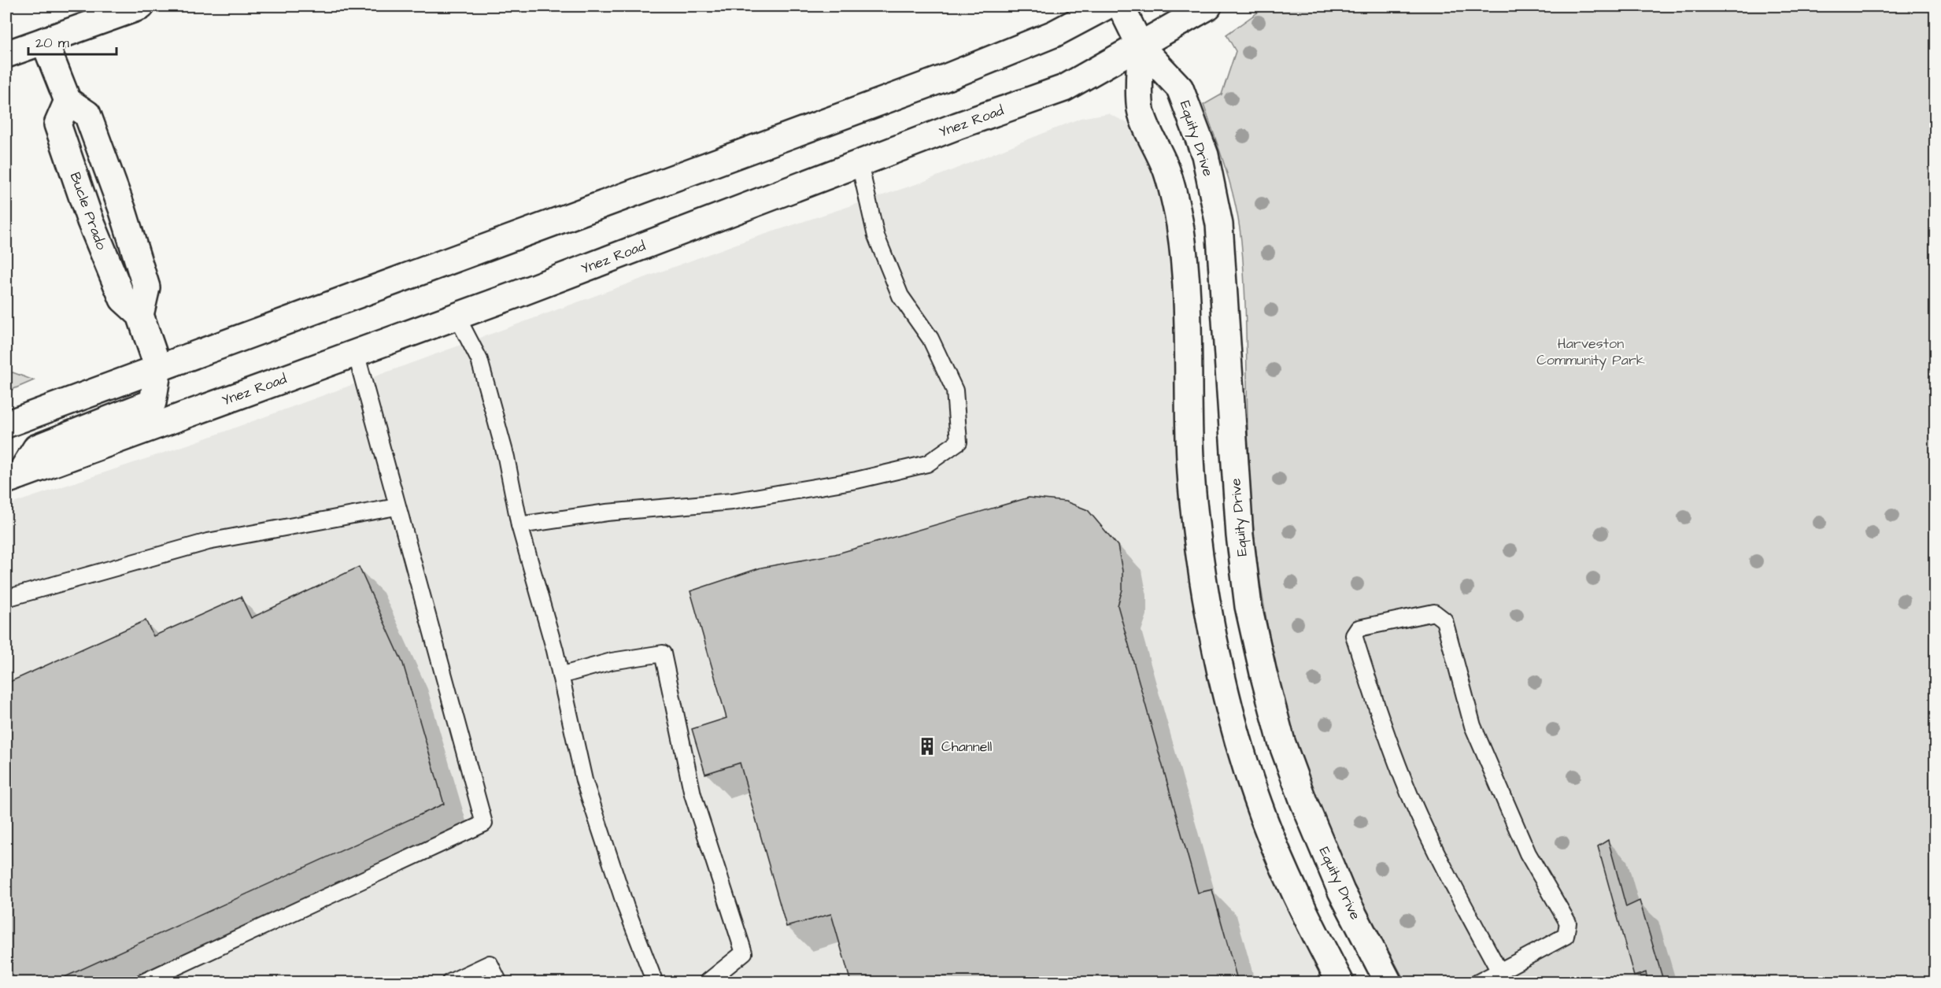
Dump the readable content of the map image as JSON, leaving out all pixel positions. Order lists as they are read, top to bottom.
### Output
{
  "streets": {
    "street": ["Ynez Road", "Equity Drive", "Bucle Prado"]
  },
  "crossings": [
    ["Ynez Road", "Equity Drive"]
  ],
  "parks": ["Harveston Community Park"],
  "places": {
    "building": ["Channell"]
  },
  "scale_bar": "20 m"
}
